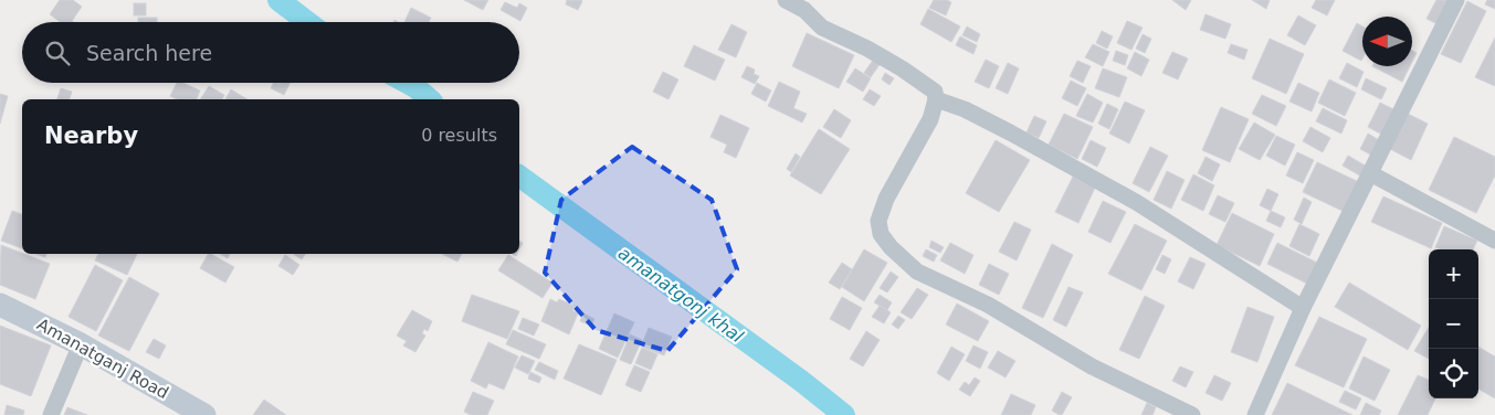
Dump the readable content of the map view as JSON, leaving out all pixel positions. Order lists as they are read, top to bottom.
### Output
{
  "streets": {
    "main road": ["Amanatganj Road"]
  },
  "water": ["amanatgonj khal"],
  "north": "left",
  "page": {
    "search": "Search here",
    "heading": ["Nearby", "0 results"],
    "map_buttons": ["+", "−"]
  }
}
